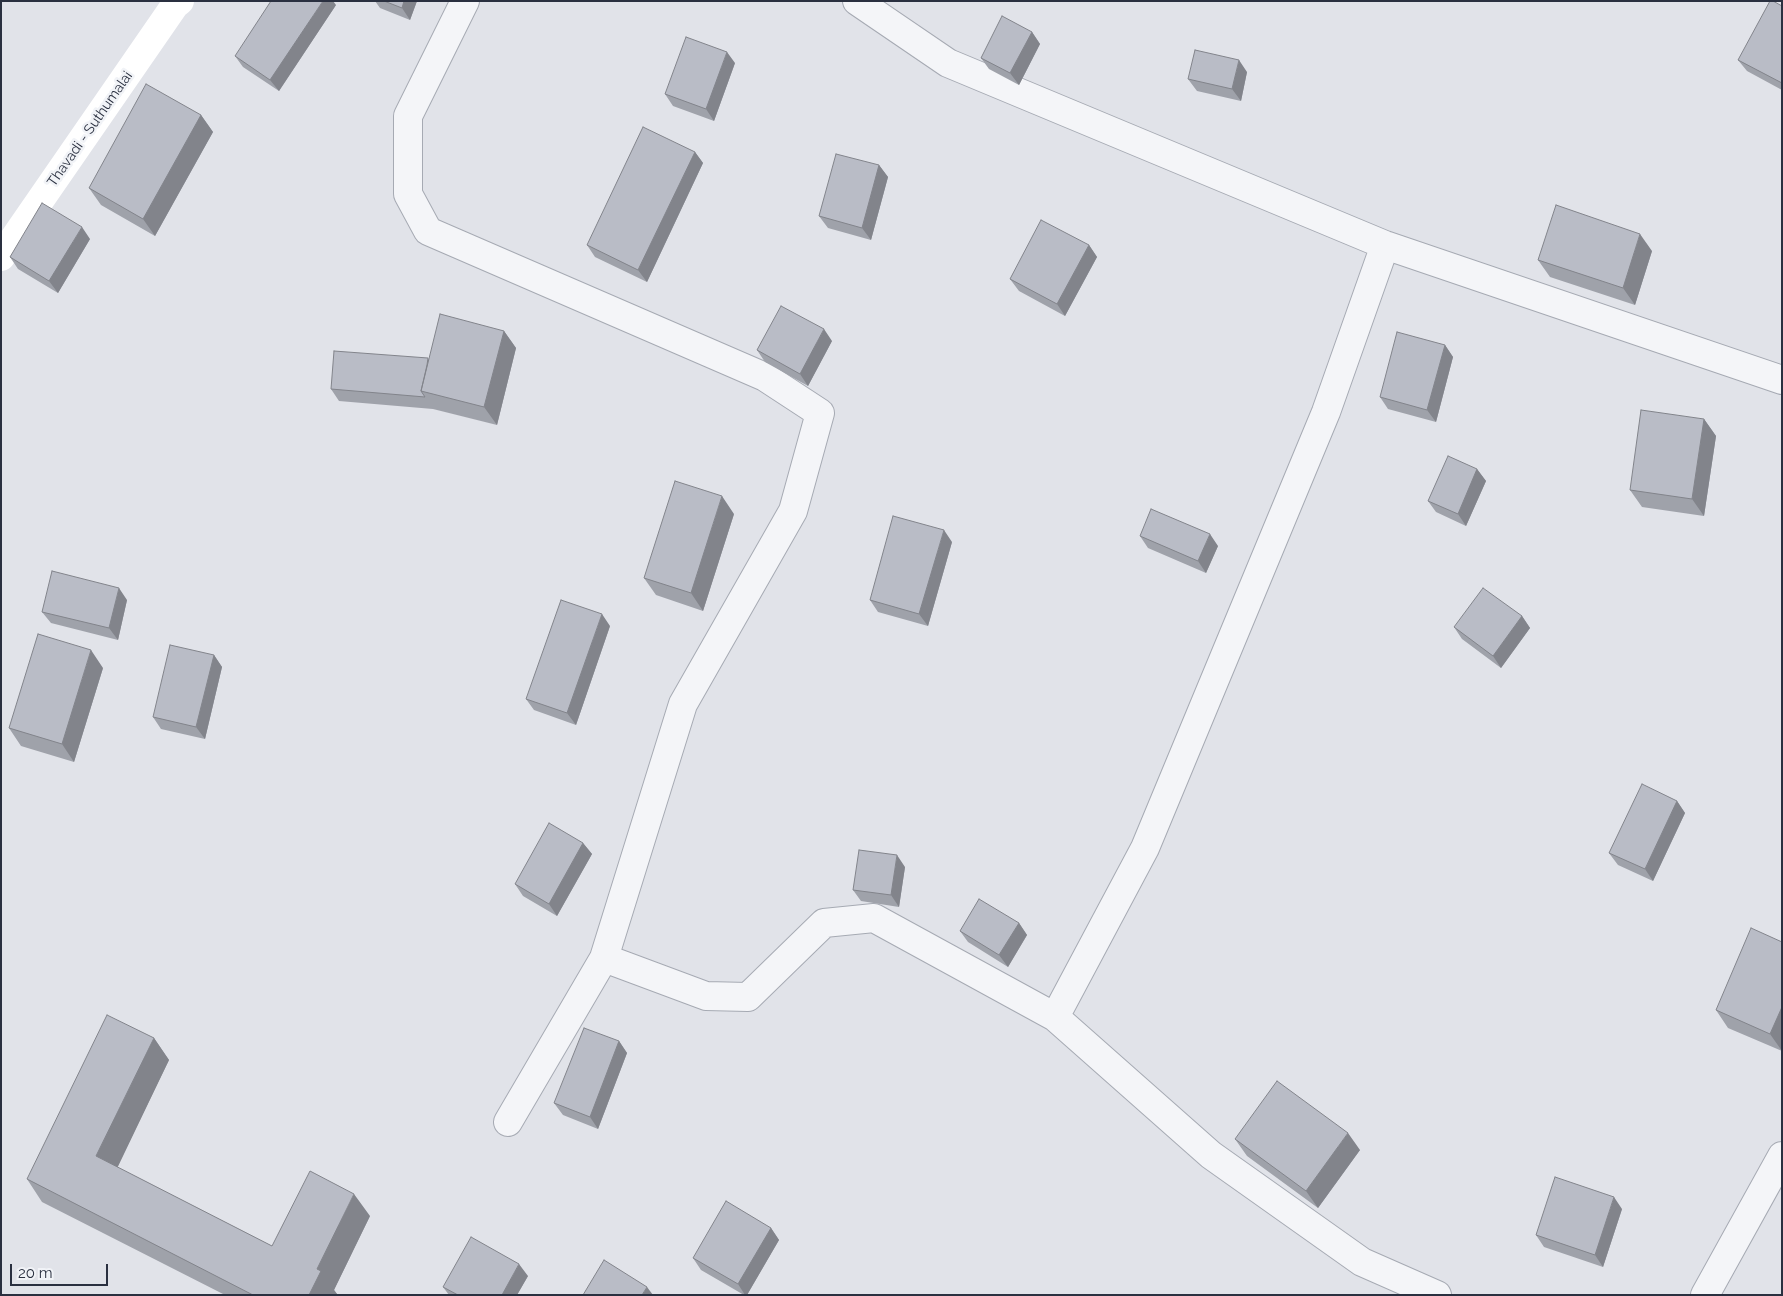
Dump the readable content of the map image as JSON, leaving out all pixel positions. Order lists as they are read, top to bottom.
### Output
{
  "streets": {
    "main road": ["Thavadi - Suthumalai"]
  },
  "scale_bar": "20 m"
}
